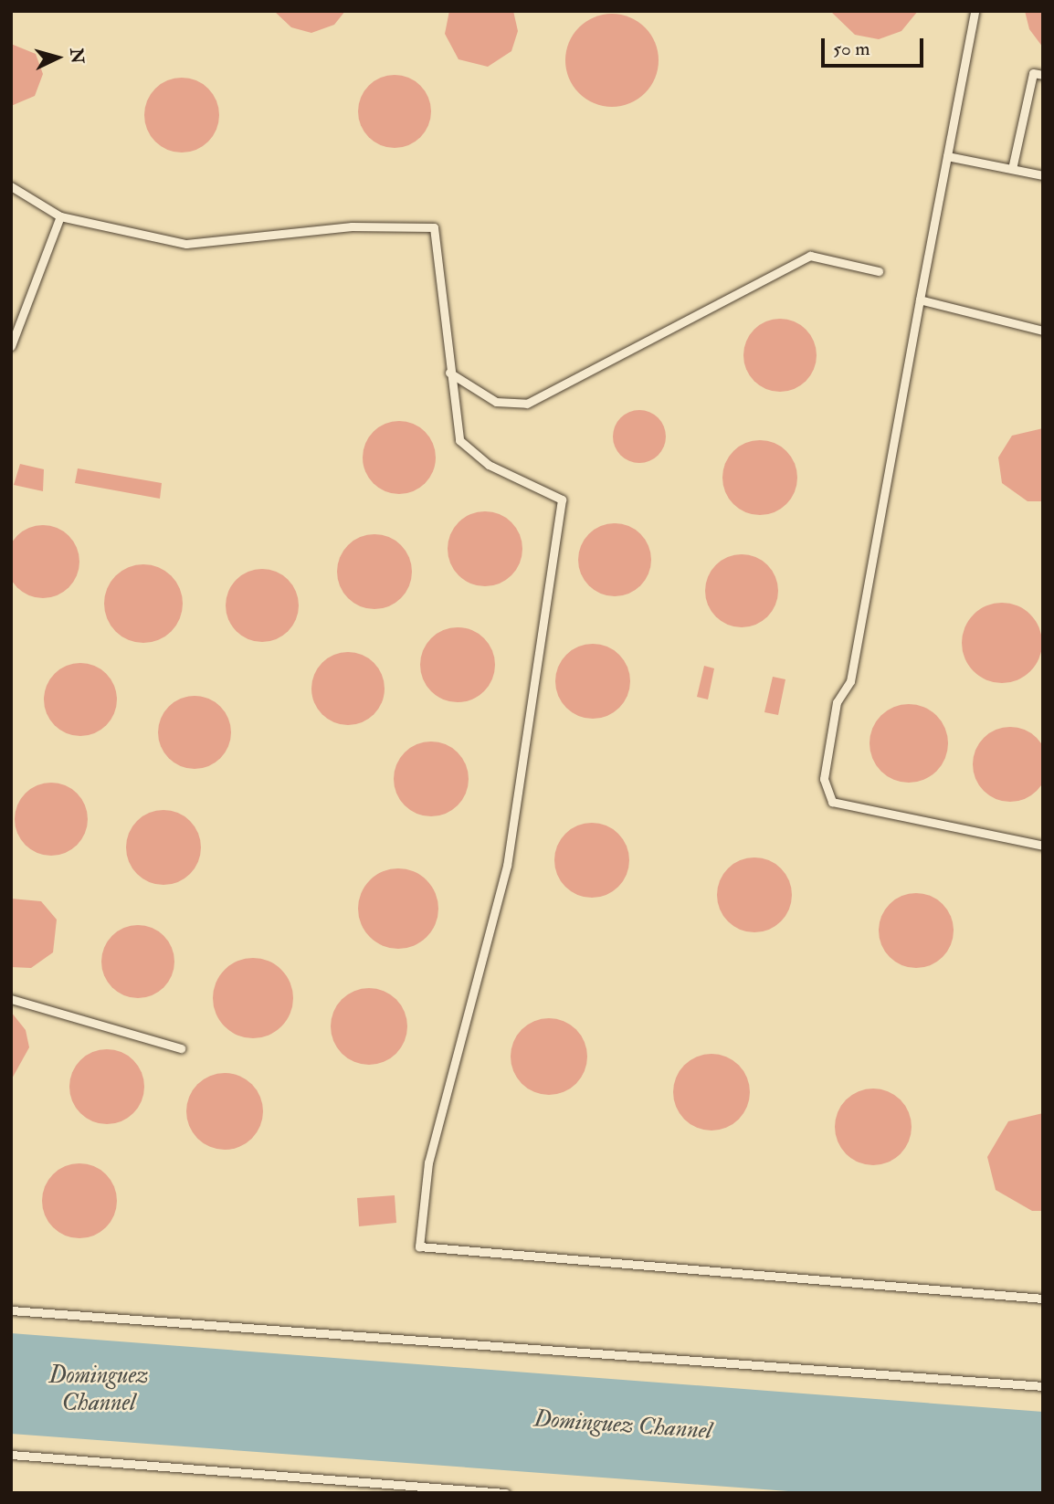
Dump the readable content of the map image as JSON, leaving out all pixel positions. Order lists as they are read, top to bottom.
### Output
{
  "water": ["Dominguez Channel"],
  "scale_bar": "50 m",
  "north": "right"
}
